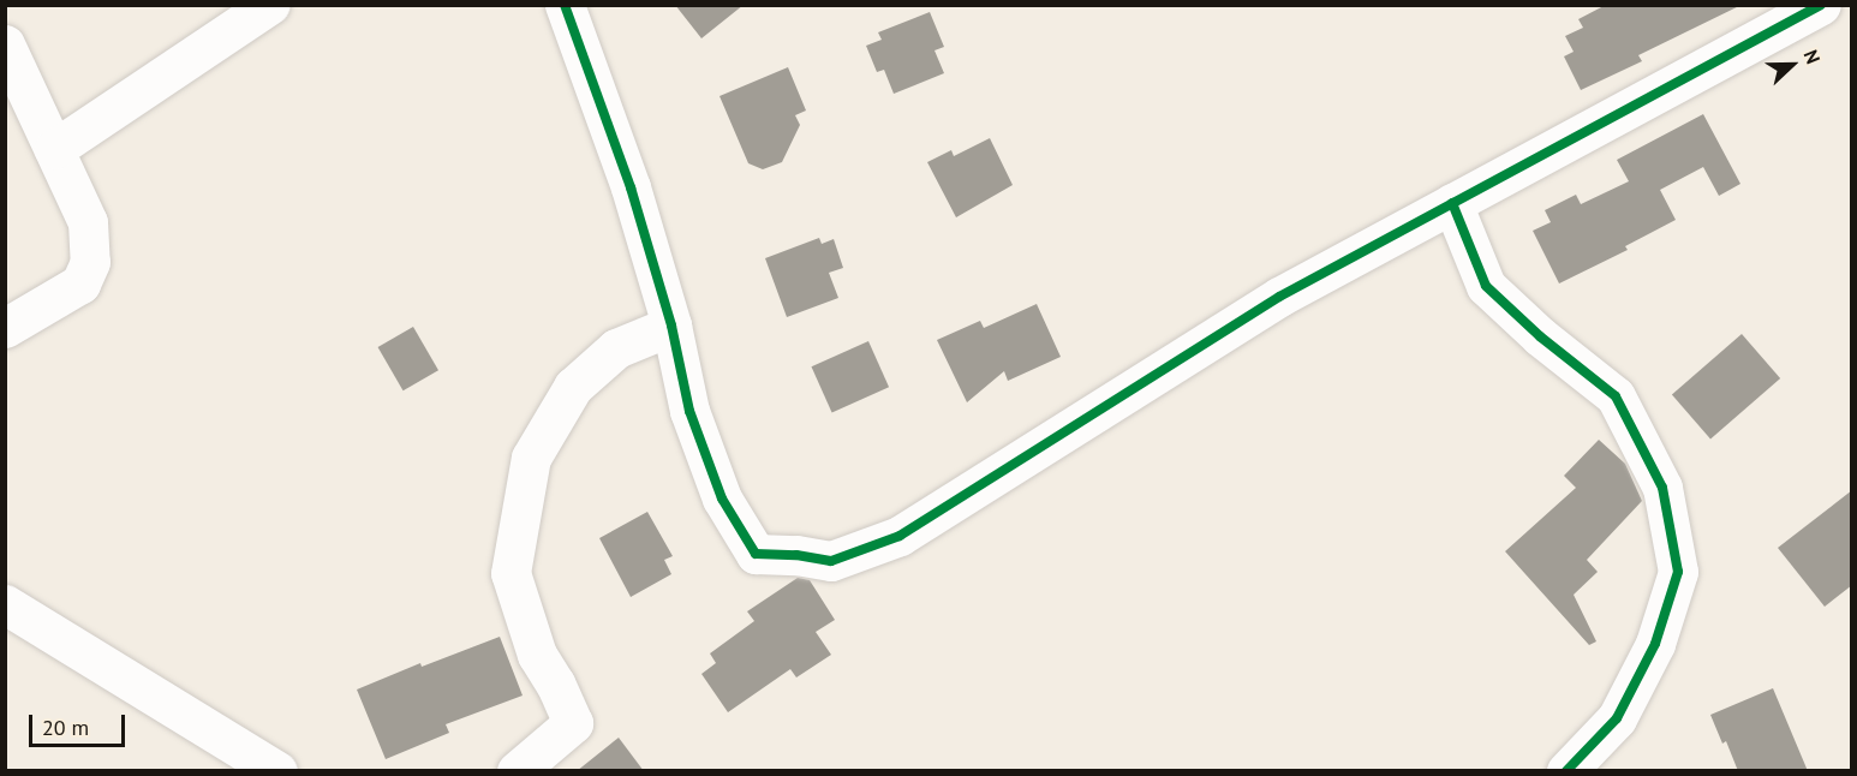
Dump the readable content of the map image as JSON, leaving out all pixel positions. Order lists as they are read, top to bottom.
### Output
{
  "scale_bar": "20 m",
  "north": "right"
}
